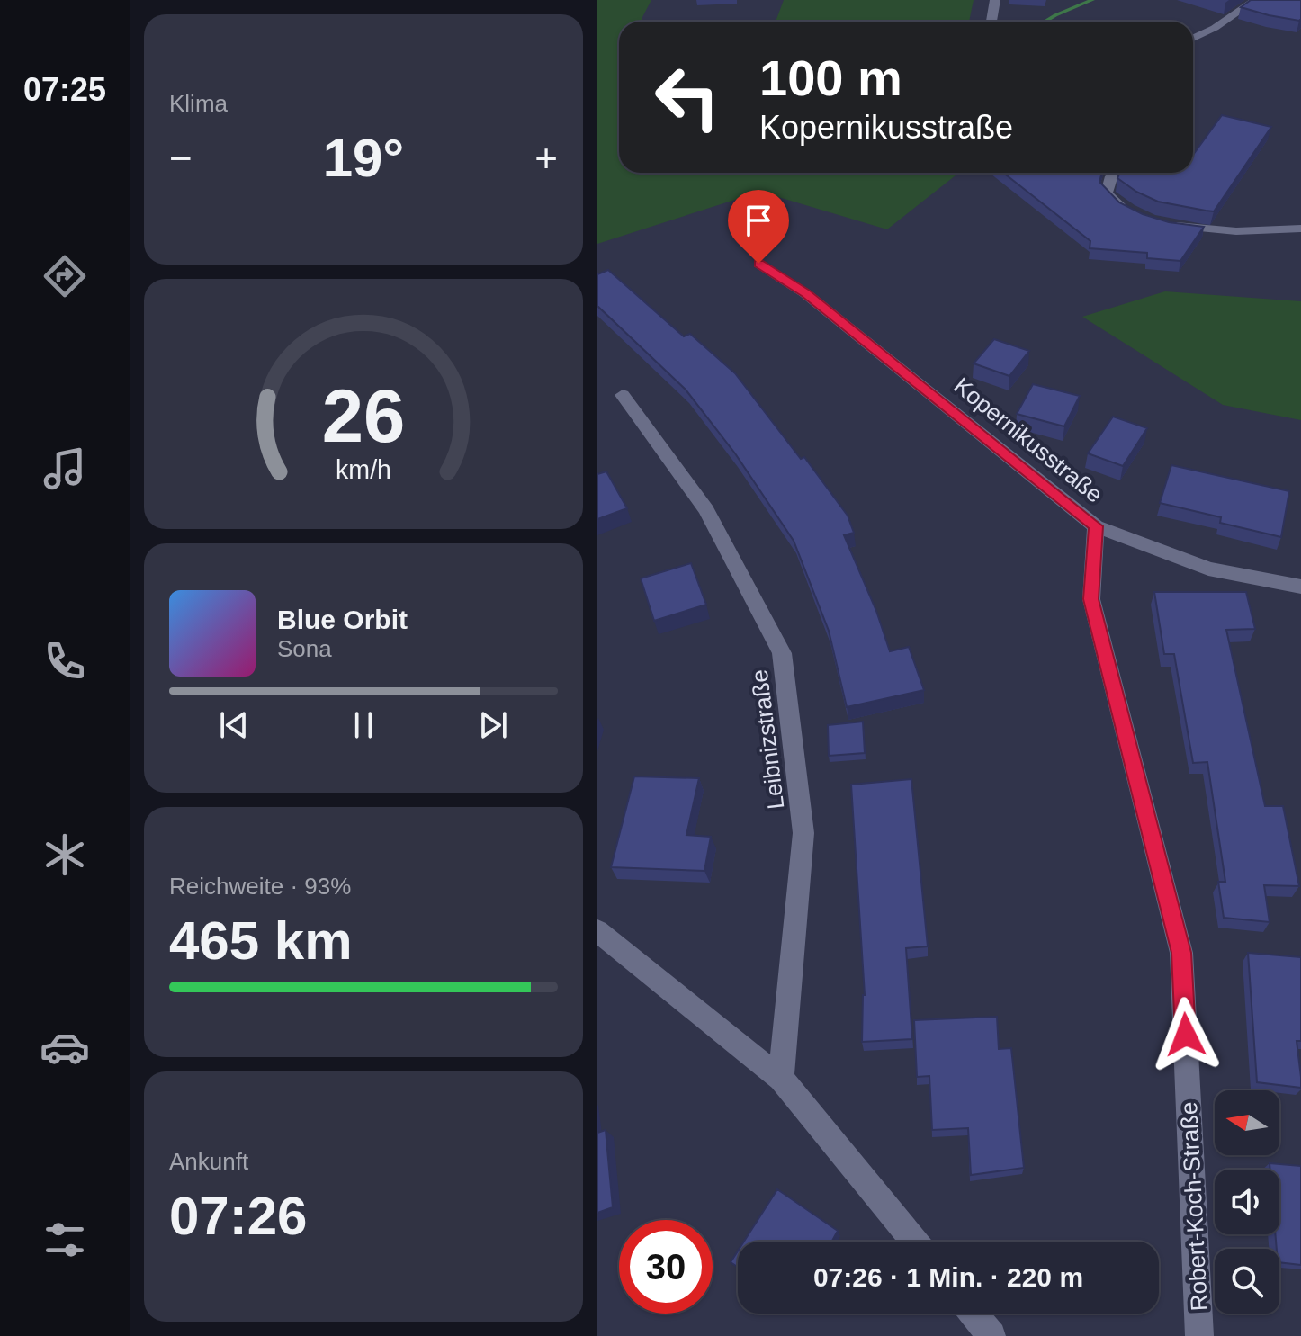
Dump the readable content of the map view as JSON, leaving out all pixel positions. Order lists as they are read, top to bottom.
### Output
{
  "streets": {
    "street": ["Kopernikusstraße", "Leibnizstraße", "Robert-Koch-Straße"]
  },
  "crossings": [
    ["Kopernikusstraße", "Robert-Koch-Straße"]
  ],
  "north": "left",
  "page": {
    "tabs": "07:25",
    "tile": [
      "Klima",
      ["Reichweite · 93%", "465 km"],
      ["Ankunft", "07:26"]
    ],
    "turn": ["100 m", "Kopernikusstraße"],
    "heat": ["−", "19°", "+"],
    "song": ["Blue Orbit", "Sona"],
    "limit": "30",
    "trip": "07:26 · 1 Min. · 220 m",
    "gauge": ["26", "km/h"]
  }
}
